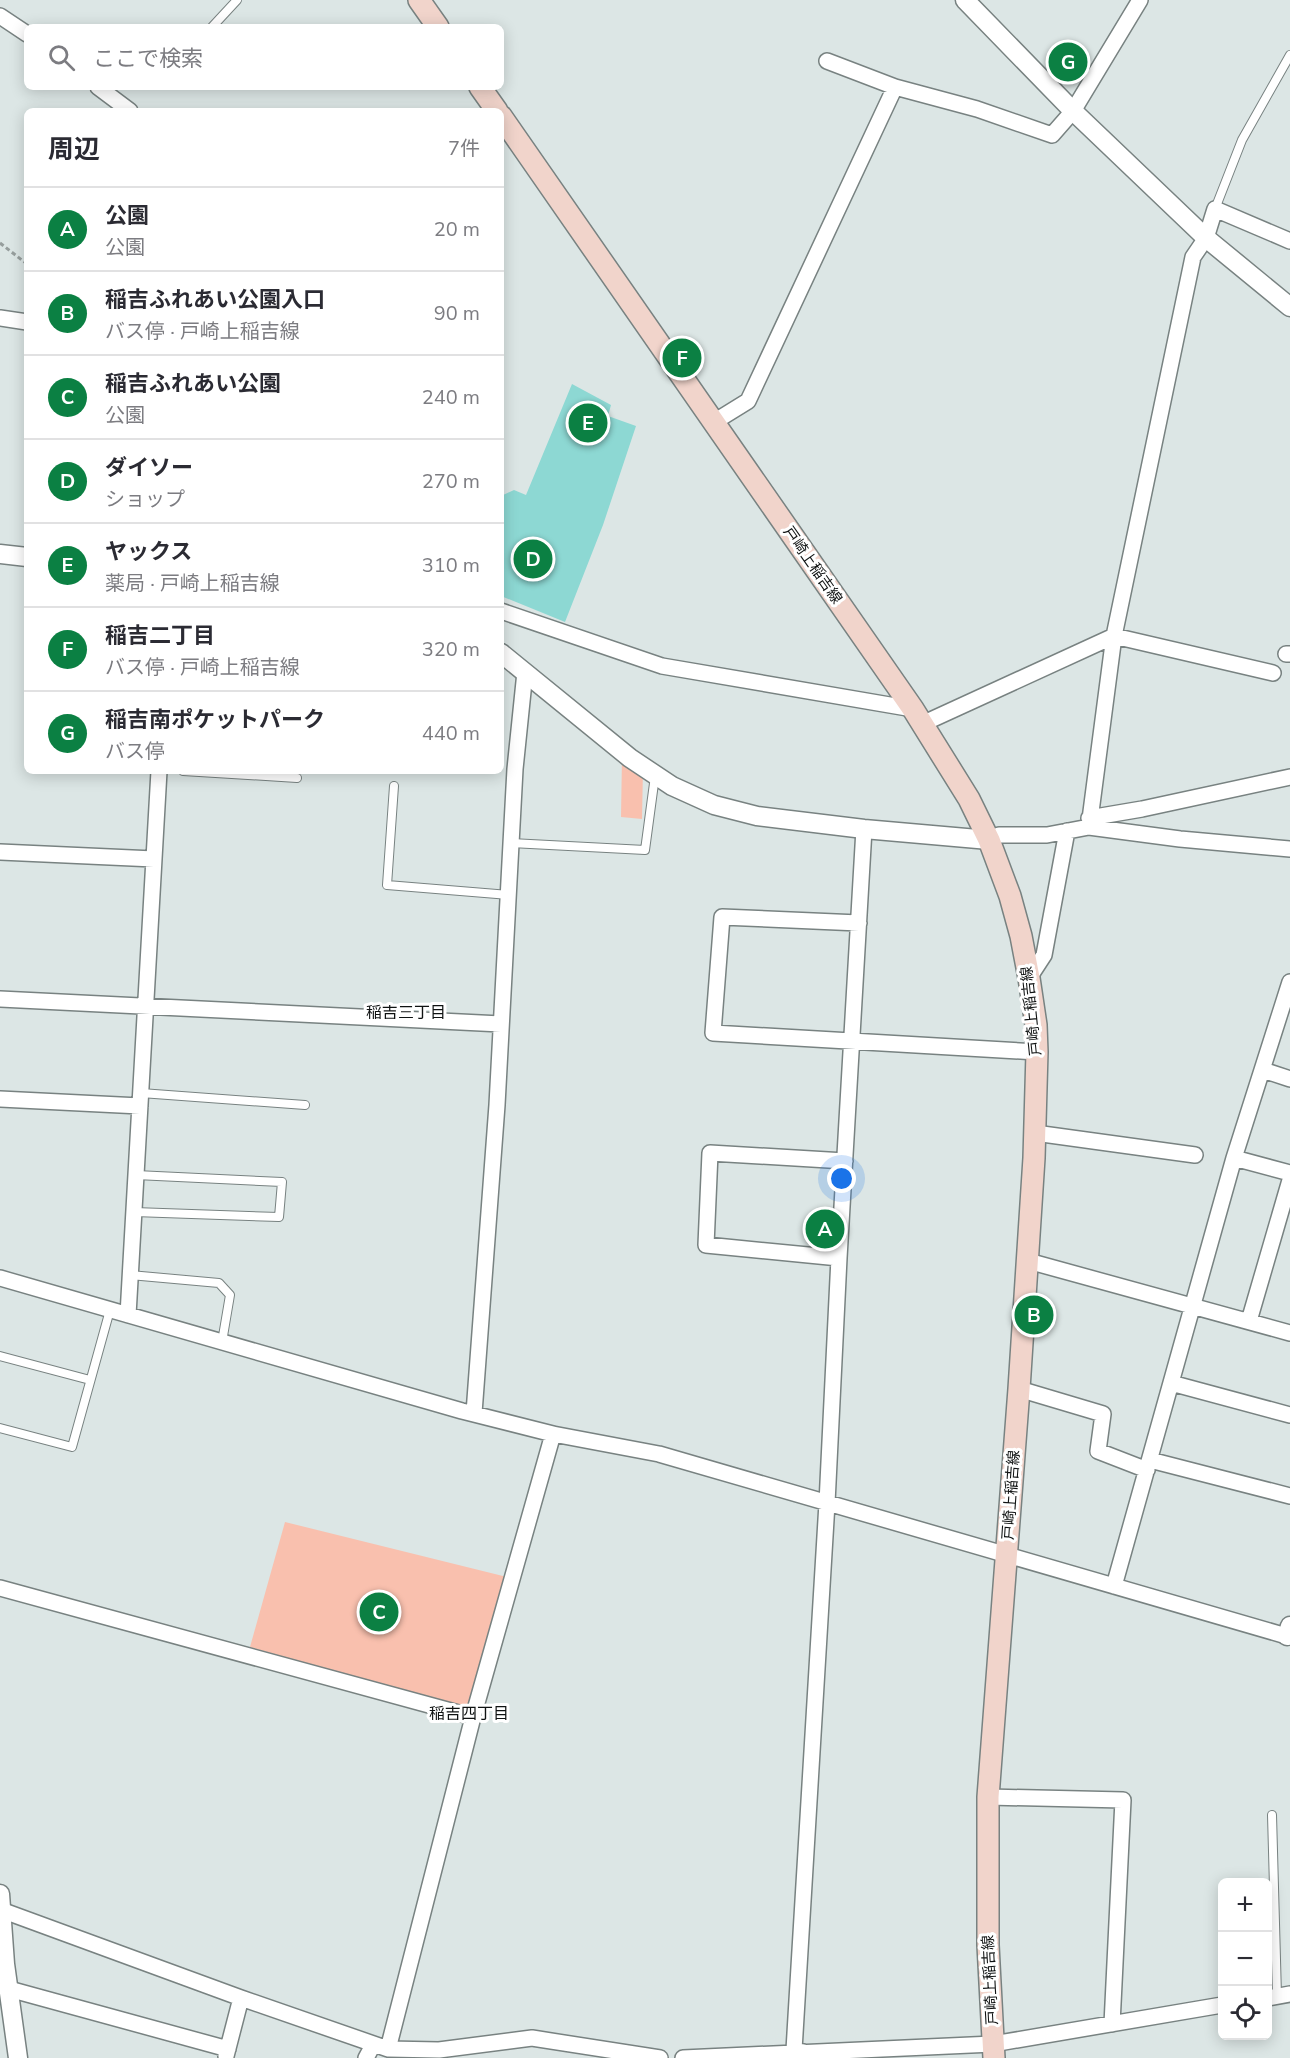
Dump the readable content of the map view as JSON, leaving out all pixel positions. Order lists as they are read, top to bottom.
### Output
{
  "streets": {
    "main road": ["戸崎上稲吉線"]
  },
  "districts": ["稲吉三丁目", "稲吉四丁目"],
  "page": {
    "search": "ここで検索",
    "pins": [
      "G",
      "F",
      "E",
      "D",
      "A",
      "B",
      "C"
    ],
    "heading": ["周辺", "7件"],
    "list": [
      {
        "mark": "A",
        "name": "公園",
        "note": "公園",
        "value": "20 m"
      },
      {
        "mark": "B",
        "name": "稲吉ふれあい公園入口",
        "note": "バス停 · 戸崎上稲吉線",
        "value": "90 m"
      },
      {
        "mark": "C",
        "name": "稲吉ふれあい公園",
        "note": "公園",
        "value": "240 m"
      },
      {
        "mark": "D",
        "name": "ダイソー",
        "note": "ショップ",
        "value": "270 m"
      },
      {
        "mark": "E",
        "name": "ヤックス",
        "note": "薬局 · 戸崎上稲吉線",
        "value": "310 m"
      },
      {
        "mark": "F",
        "name": "稲吉二丁目",
        "note": "バス停 · 戸崎上稲吉線",
        "value": "320 m"
      },
      {
        "mark": "G",
        "name": "稲吉南ポケットパーク",
        "note": "バス停",
        "value": "440 m"
      }
    ],
    "map_buttons": ["+", "−"]
  }
}
